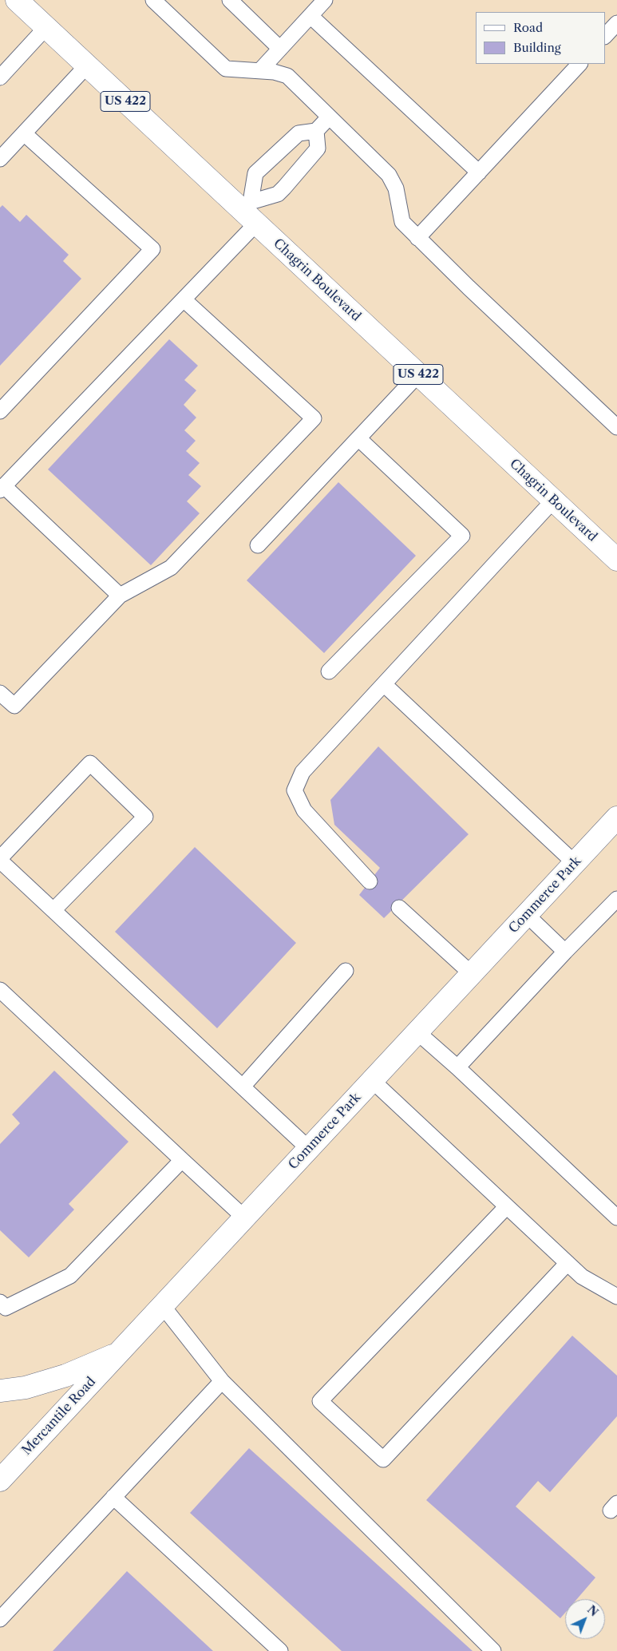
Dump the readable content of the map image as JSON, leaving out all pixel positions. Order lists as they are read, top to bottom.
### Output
{
  "streets": {
    "street": [
      "US 422",
      "Chagrin Boulevard",
      "Commerce Park",
      "Mercantile Road"
    ]
  },
  "crossings": [
    ["Commerce Park", "Mercantile Road"]
  ],
  "legend": ["Road", "Building"],
  "north": "top right"
}
